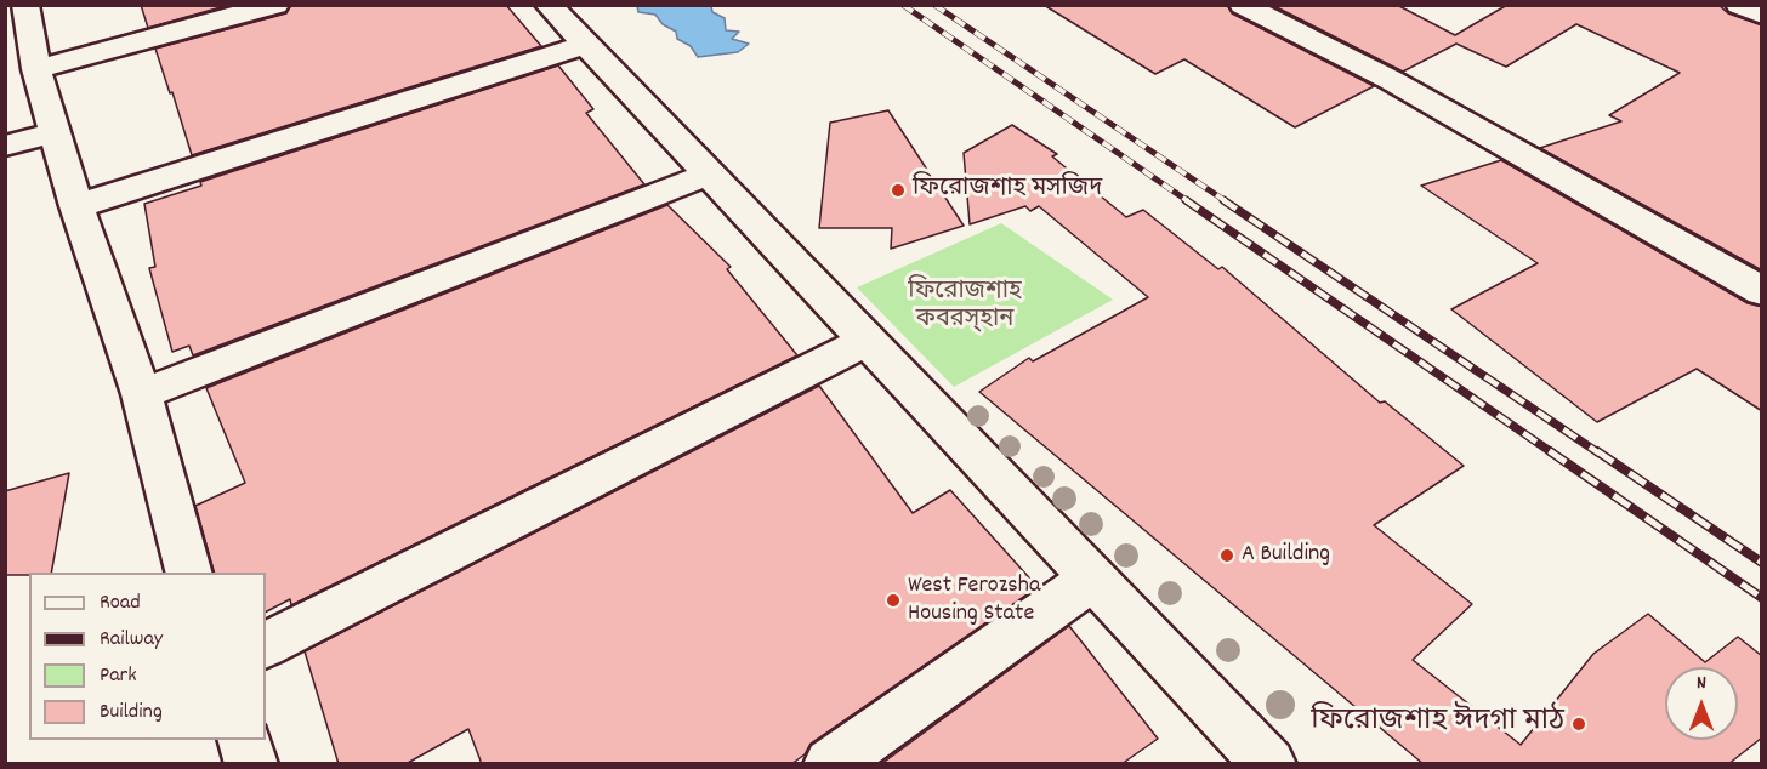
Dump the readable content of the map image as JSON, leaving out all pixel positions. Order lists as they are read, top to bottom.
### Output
{
  "parks": ["ফিরোজশাহ কবরস্হান"],
  "places": [
    "ফিরোজশাহ মসজিদ",
    "A Building",
    "West Ferozsha Housing State",
    "ফিরোজশাহ ঈদগা মাঠ"
  ],
  "legend": [
    "Road",
    "Railway",
    "Park",
    "Building"
  ],
  "north": "top"
}
